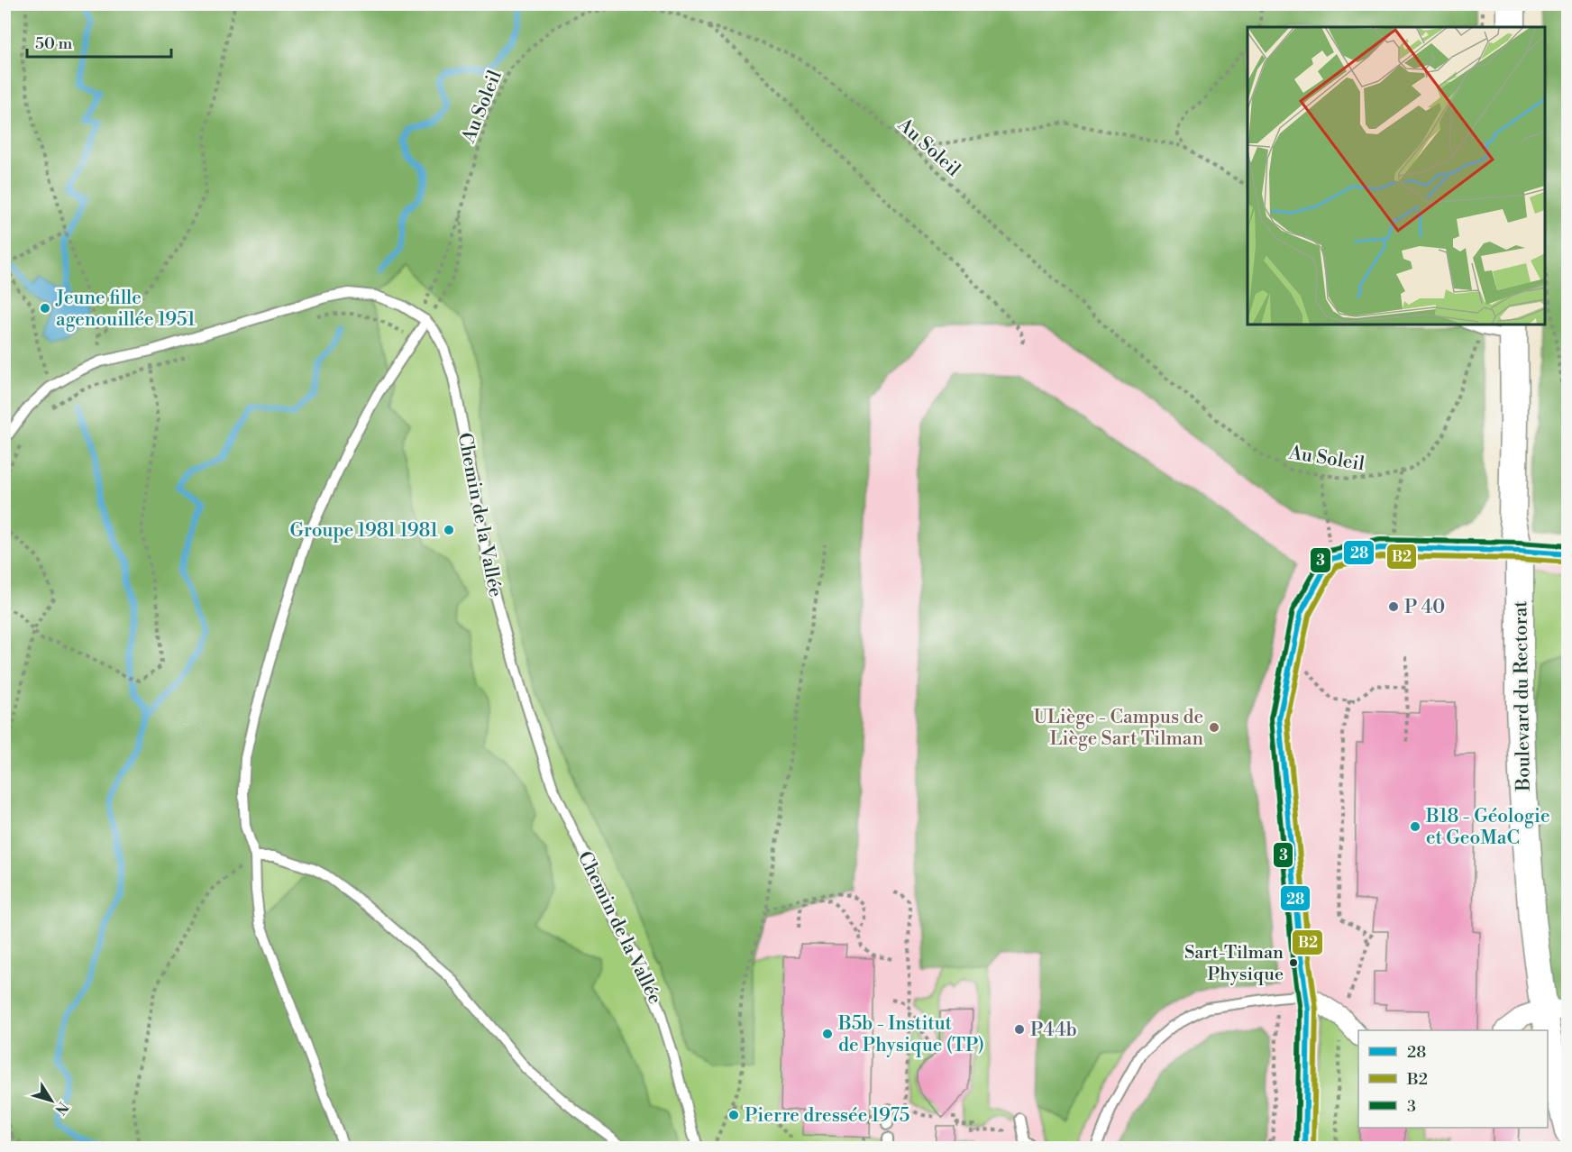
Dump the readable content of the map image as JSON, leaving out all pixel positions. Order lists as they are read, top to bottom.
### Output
{
  "streets": {
    "main road": ["Boulevard du Rectorat"],
    "lane": ["Chemin de la Vallée"],
    "path": ["Au Soleil"]
  },
  "crossings": [
    ["Au Soleil", "Chemin de la Vallée"]
  ],
  "places": [
    "Jeune fille agenouillée 1951",
    "Groupe 1981 1981",
    "P 40",
    "ULiège - Campus de Liège Sart Tilman",
    "B18 - Géologie et GeoMaC",
    "Sart-Tilman Physique",
    "P44b",
    "B5b - Institut de Physique (TP)",
    "Pierre dressée 1975"
  ],
  "lines": ["transit line 3", "transit line 28", "transit line B2"],
  "legend": ["28", "B2", "3"],
  "scale_bar": "50 m",
  "north": "bottom right"
}
